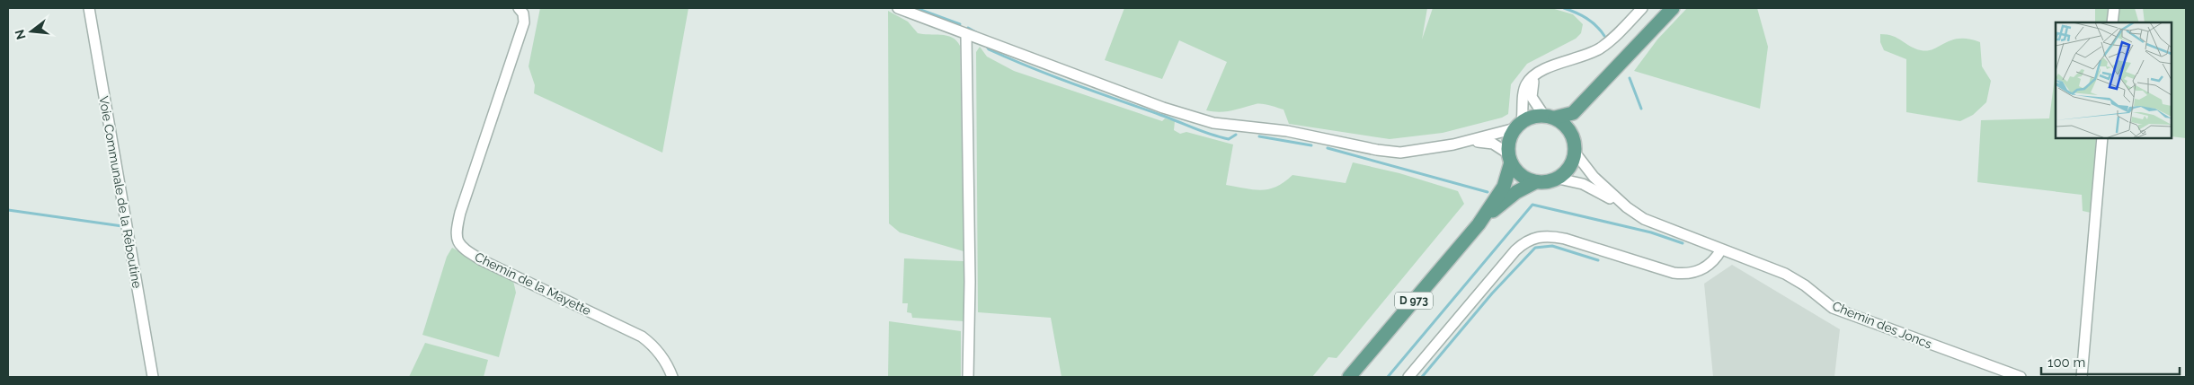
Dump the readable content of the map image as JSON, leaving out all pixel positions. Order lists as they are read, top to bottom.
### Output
{
  "streets": {
    "main road": ["D 973"],
    "street": ["Voie Communale de la Réboutine", "Chemin de la Mayette", "Chemin des Joncs"]
  },
  "crossings": [
    ["D 973", "Chemin des Joncs"]
  ],
  "scale_bar": "100 m",
  "north": "left"
}
